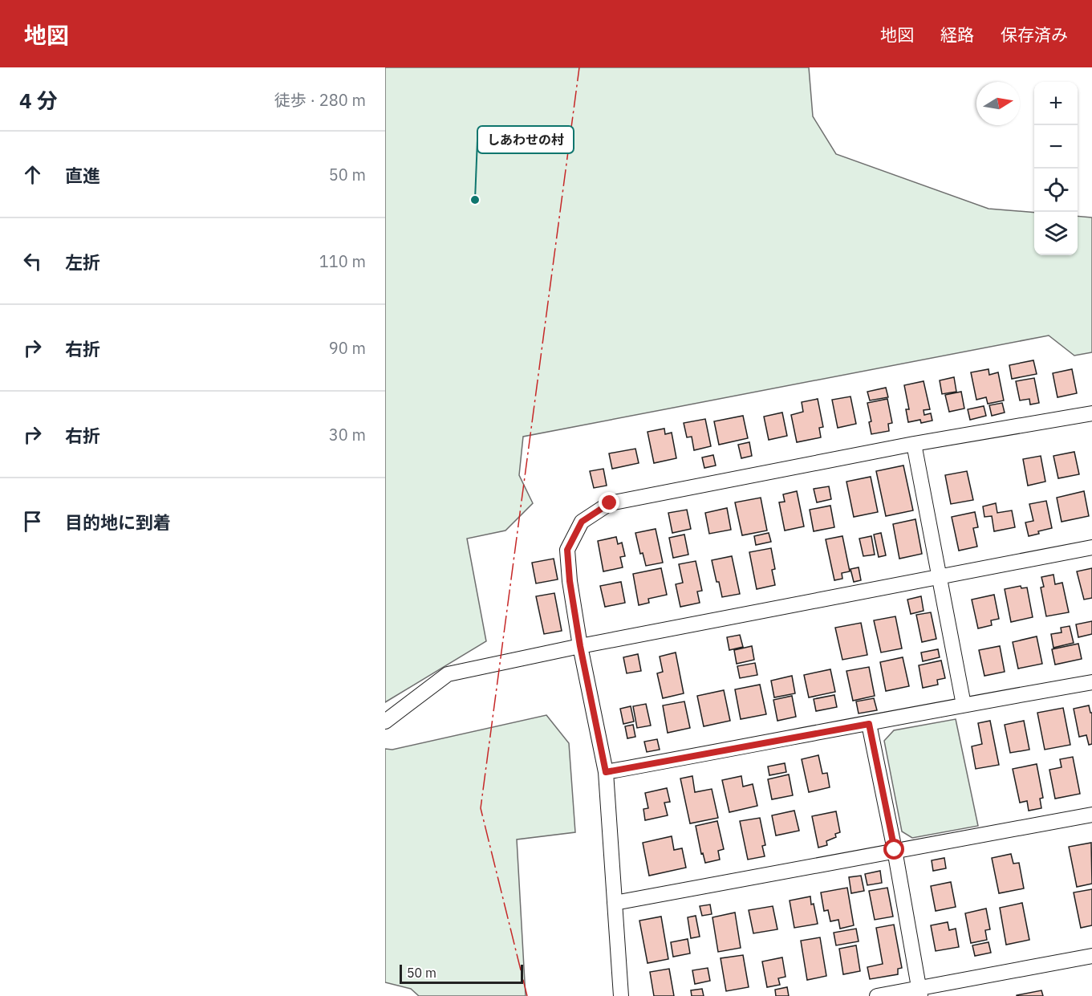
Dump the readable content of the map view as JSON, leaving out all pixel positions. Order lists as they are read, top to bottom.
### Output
{
  "places": ["しあわせの村"],
  "scale_bar": "50 m",
  "north": "right",
  "page": {
    "header": "地図",
    "nav": ["地図", "経路", "保存済み"],
    "heading": ["4 分", "徒歩 · 280 m"],
    "map_buttons": ["+", "−"],
    "list": [
      ["直進", "50 m"],
      ["左折", "110 m"],
      ["右折", "90 m"],
      ["右折", "30 m"],
      "目的地に到着"
    ],
    "scale": "50 m"
  }
}
